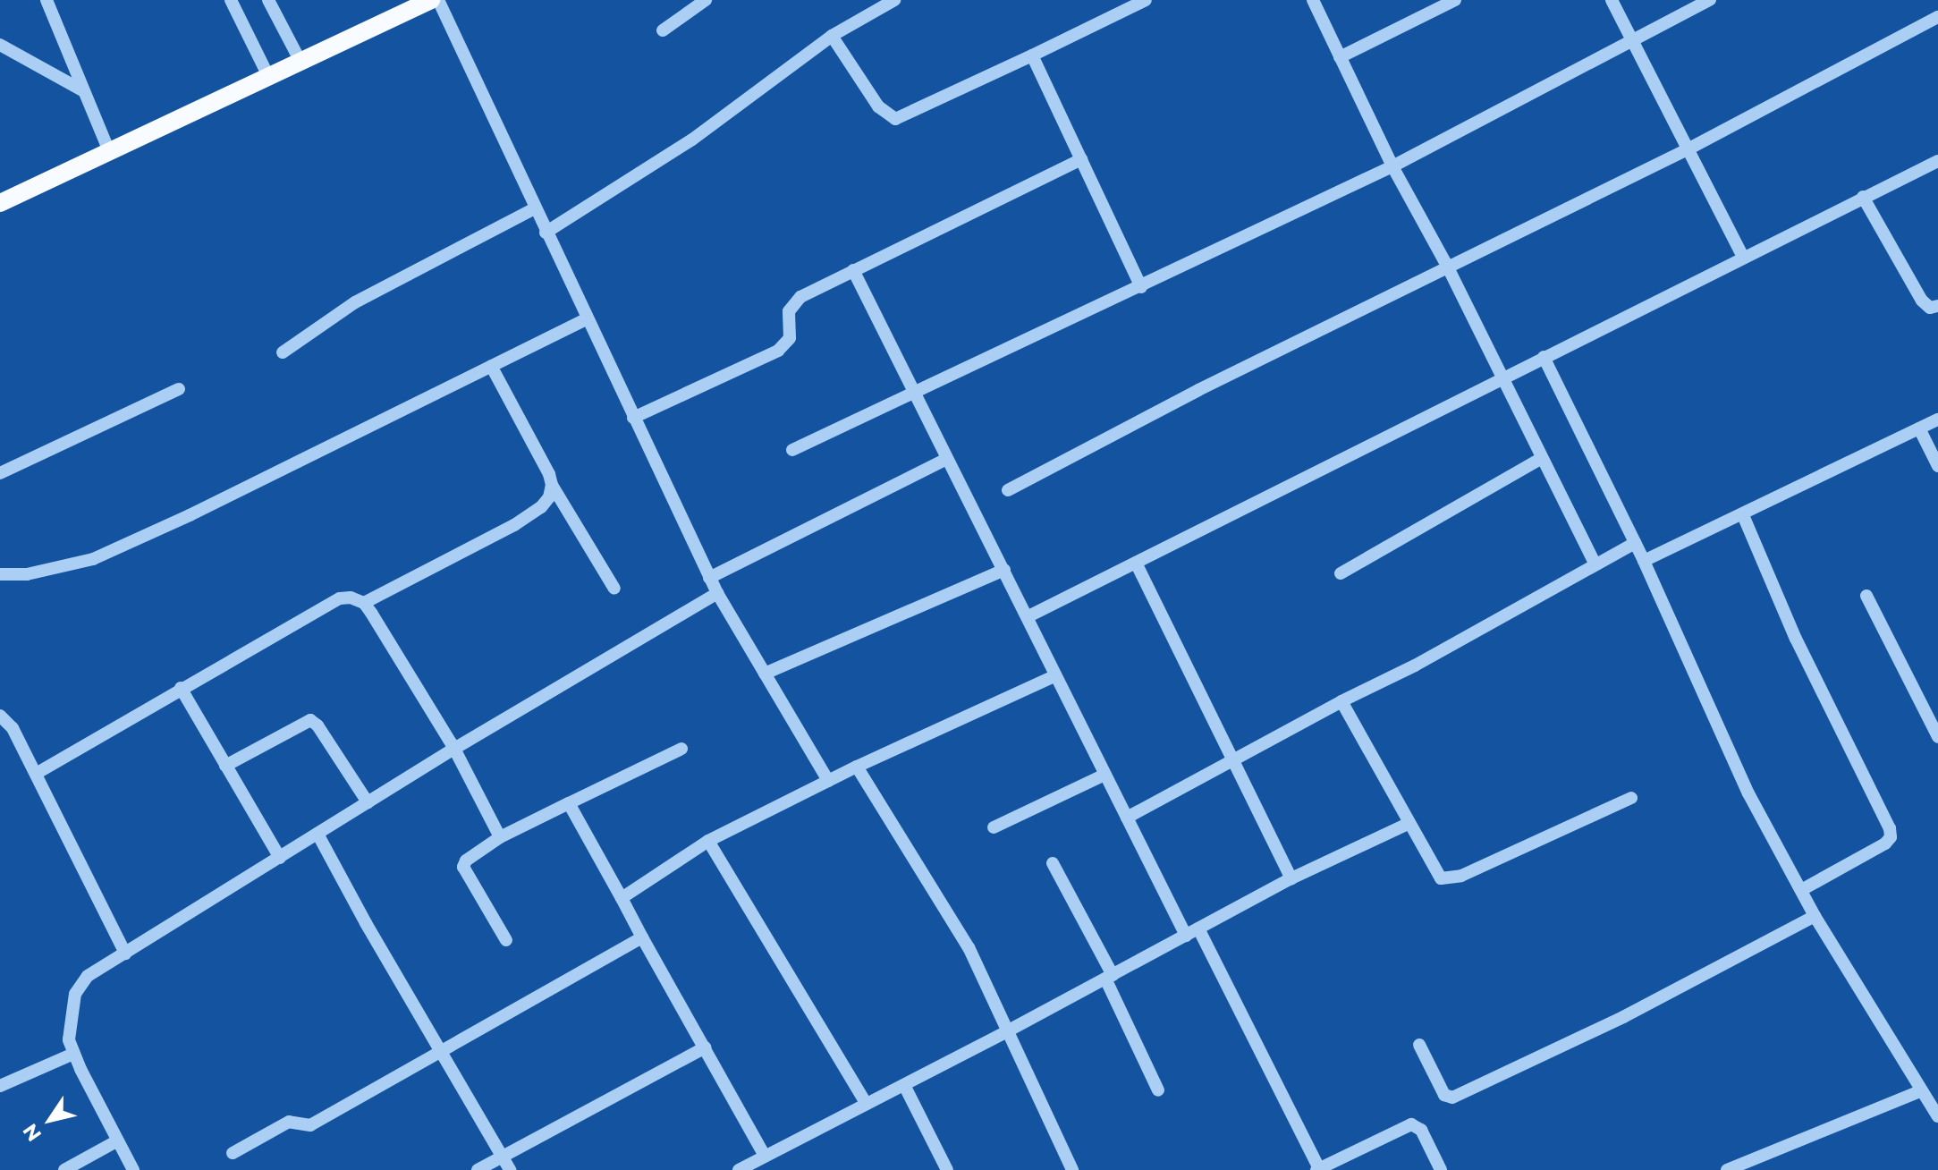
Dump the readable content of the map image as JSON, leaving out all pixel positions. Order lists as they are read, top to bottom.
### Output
{
  "north": "bottom left"
}
